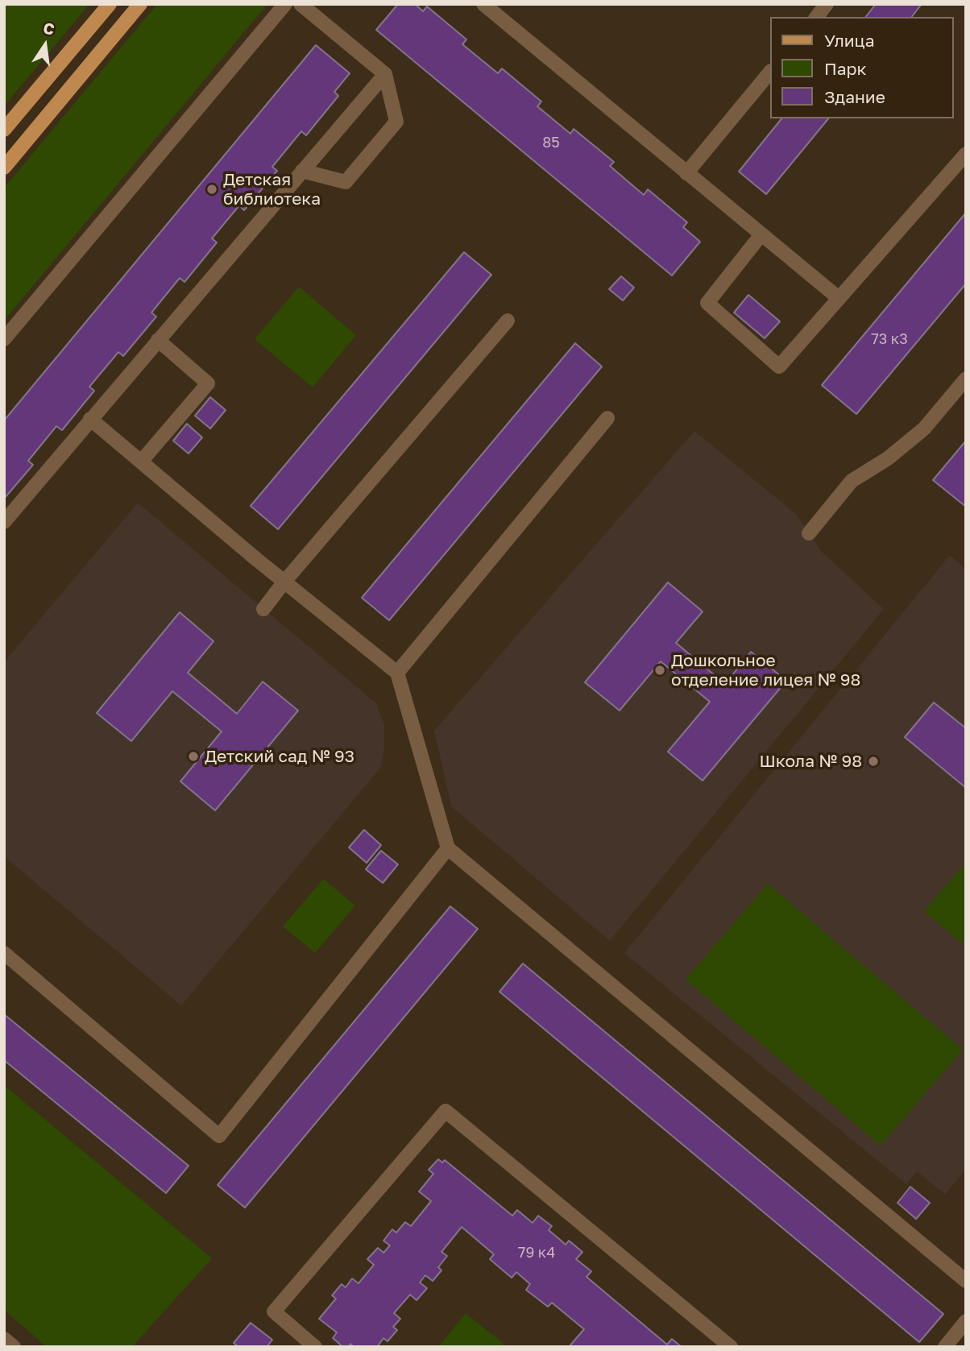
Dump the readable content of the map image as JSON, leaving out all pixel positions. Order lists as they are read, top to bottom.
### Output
{
  "places": [
    "Детская библиотека",
    "Дошкольное отделение лицея № 98",
    "Детский сад № 93",
    "Школа № 98"
  ],
  "house_numbers": ["85", "73 к3", "79 к4"],
  "legend": ["Улица", "Парк", "Здание"],
  "north": "top"
}
